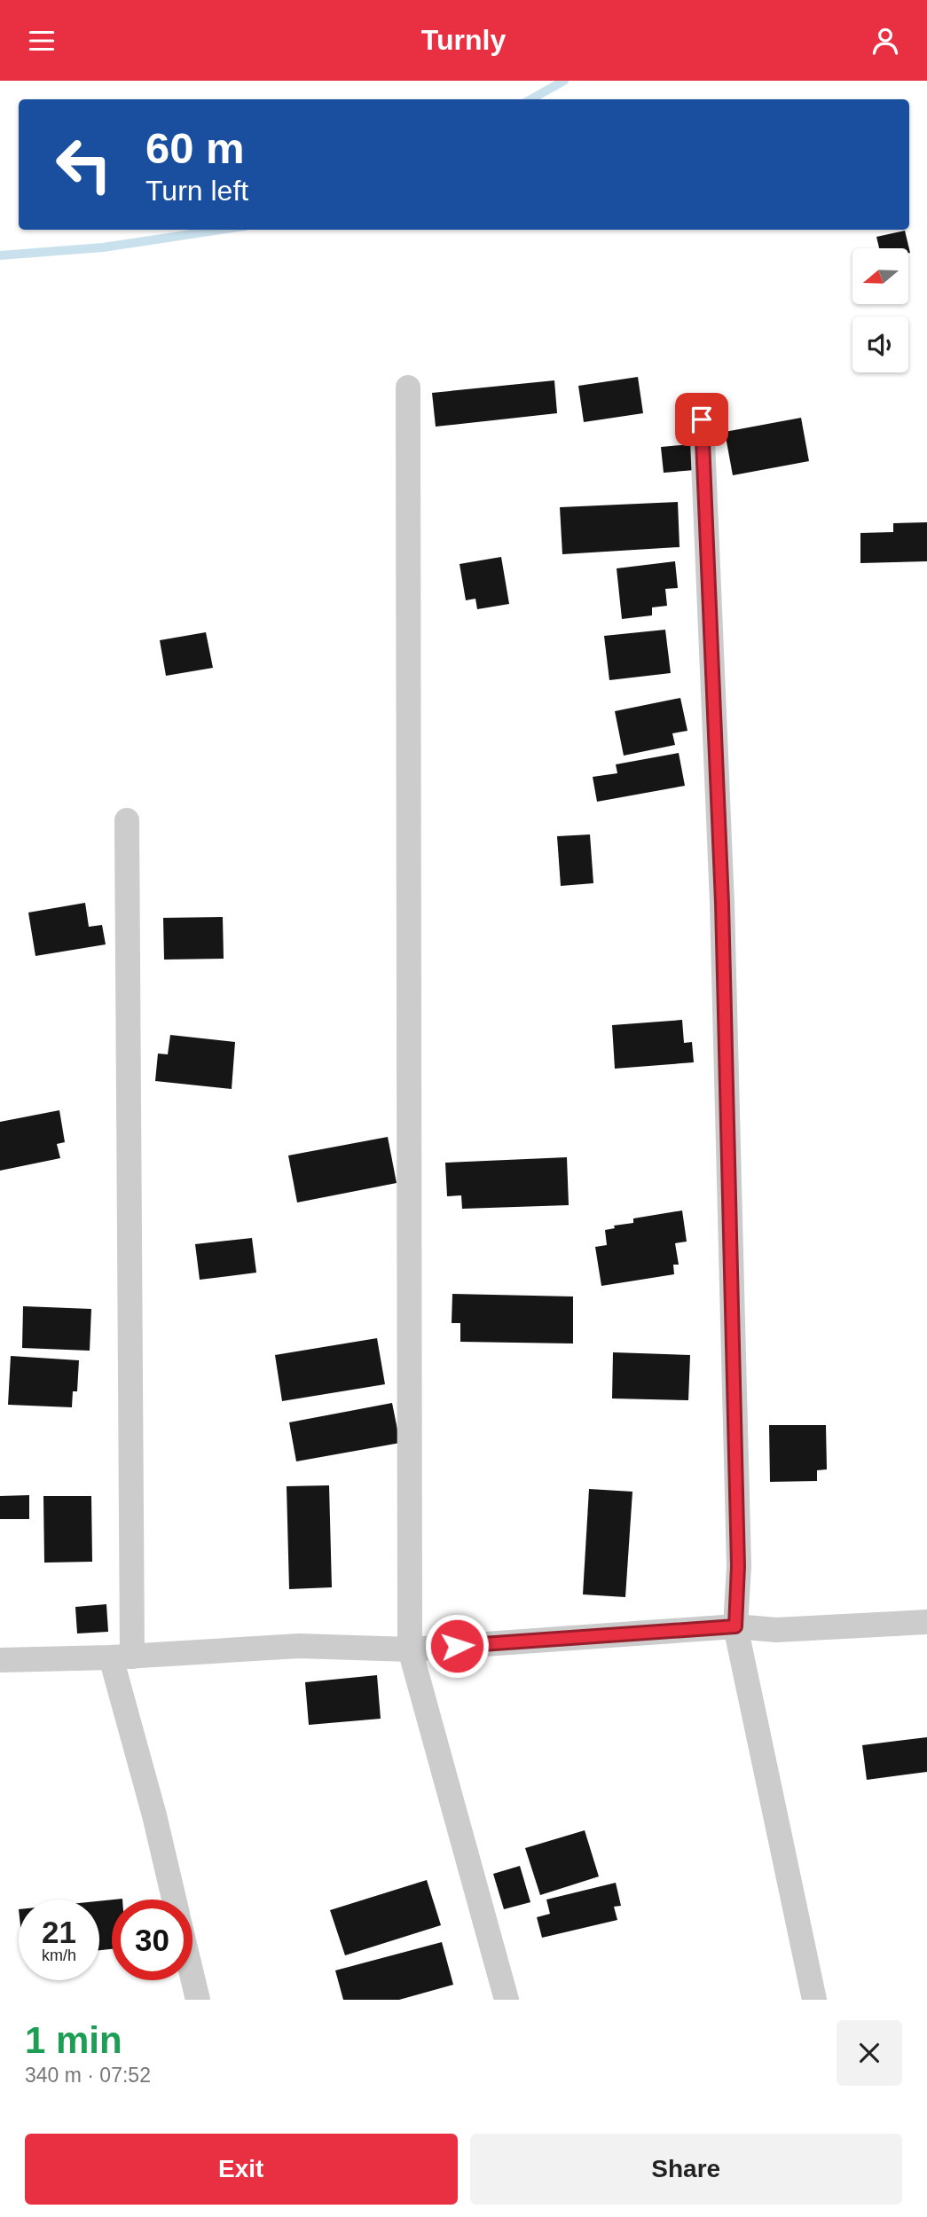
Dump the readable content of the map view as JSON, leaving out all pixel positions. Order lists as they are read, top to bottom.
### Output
{
  "north": "left",
  "page": {
    "header": "Turnly",
    "turn": ["60 m", "Turn left"],
    "speed": "21 km/h",
    "limit": "30",
    "heading": ["1 min", "340 m · 07:52"],
    "buttons": ["Exit", "Share"]
  }
}
